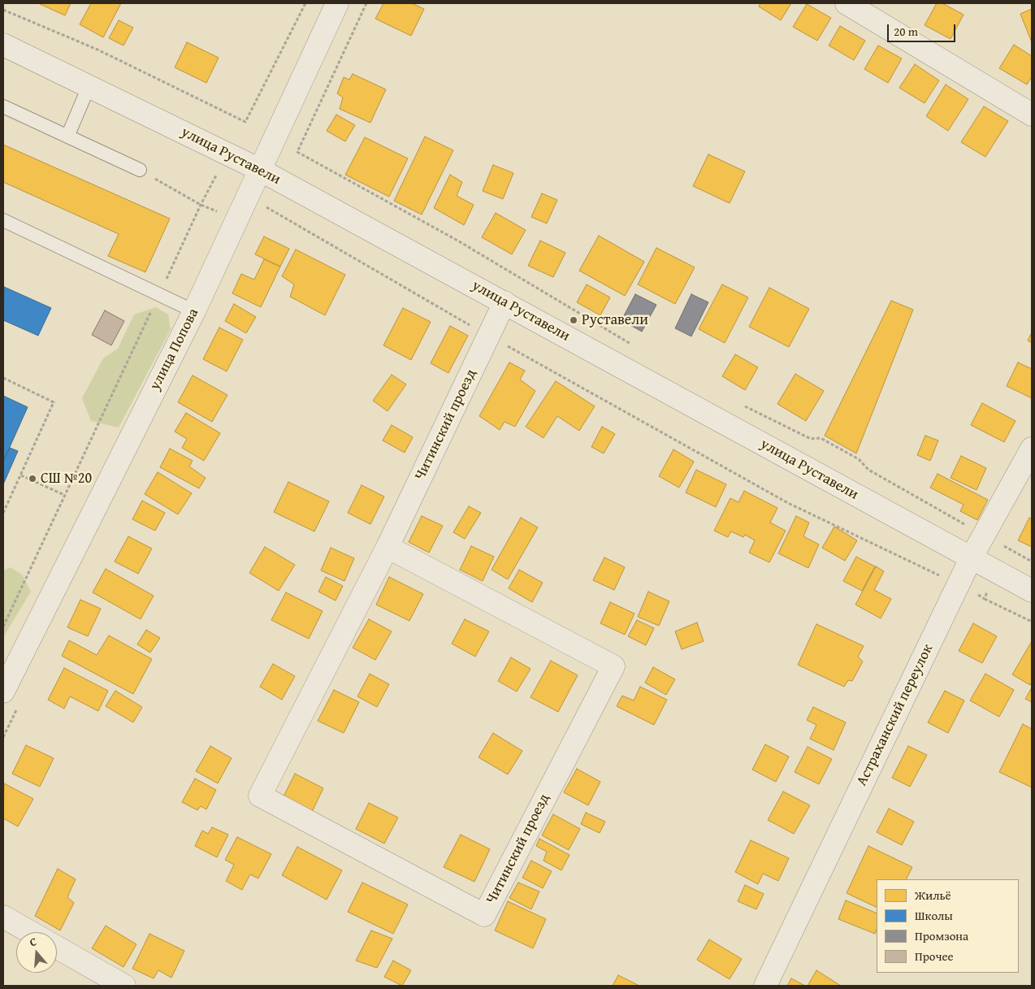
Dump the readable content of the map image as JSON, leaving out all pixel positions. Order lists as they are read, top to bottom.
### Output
{
  "streets": {
    "street": [
      "улица Руставели",
      "улица Попова",
      "Читинский проезд",
      "Астраханский переулок"
    ]
  },
  "crossings": [
    ["улица Руставели", "улица Попова"],
    ["улица Руставели", "Читинский проезд"],
    ["улица Руставели", "Астраханский переулок"]
  ],
  "places": ["Руставели", "СШ №20"],
  "legend": [
    "Жильё",
    "Школы",
    "Промзона",
    "Прочее"
  ],
  "scale_bar": "20 m",
  "north": "top"
}
